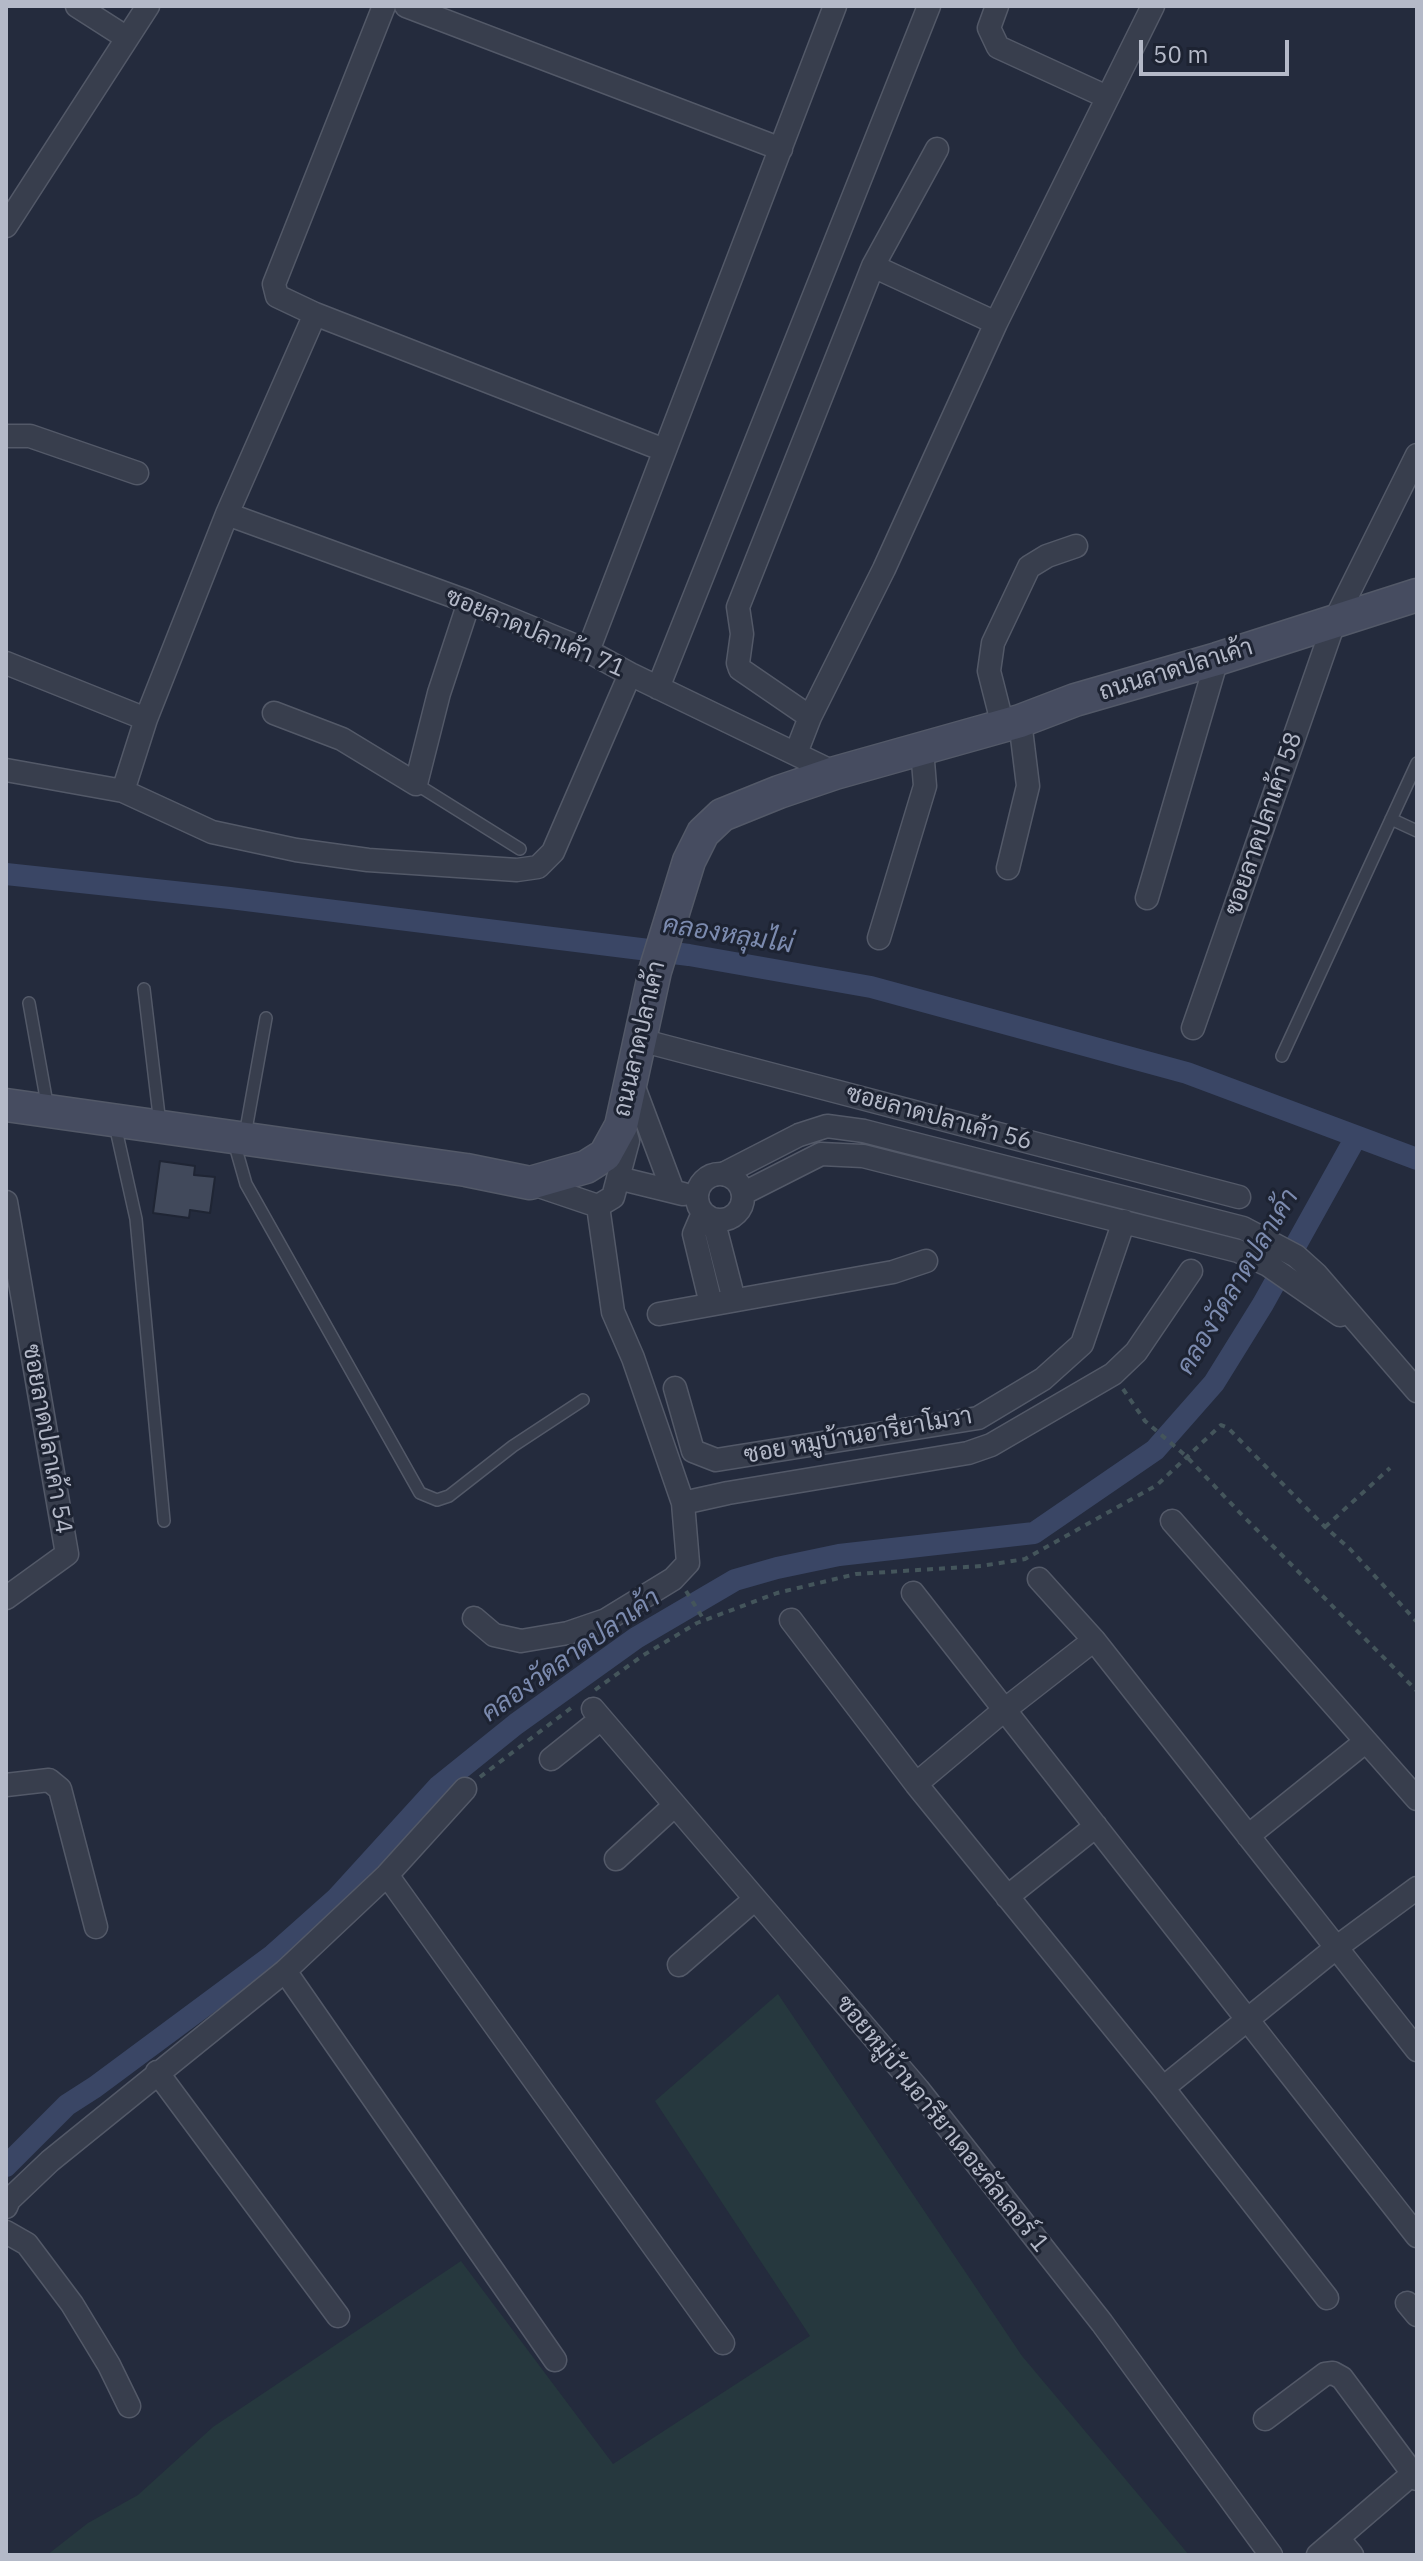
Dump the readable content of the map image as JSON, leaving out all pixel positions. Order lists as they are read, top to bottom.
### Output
{
  "streets": {
    "main road": ["ถนนลาดปลาเค้า"],
    "street": [
      "ซอยลาดปลาเค้า 71",
      "ซอยลาดปลาเค้า 58",
      "ซอยลาดปลาเค้า 56",
      "ซอย หมูบ้านอารียาโมวา",
      "ซอยลาดปลาเค้า 54",
      "ซอยหมู่บ้านอารียาเดอะคัลเลอร์ 1"
    ]
  },
  "crossings": [
    ["ซอยลาดปลาเค้า 71", "ถนนลาดปลาเค้า"],
    ["ถนนลาดปลาเค้า", "ซอยลาดปลาเค้า 58"],
    ["ถนนลาดปลาเค้า", "ซอยลาดปลาเค้า 56"]
  ],
  "water": ["คลองหลุมไผ่", "คลองวัดลาดปลาเค้า"],
  "scale_bar": "50 m"
}
